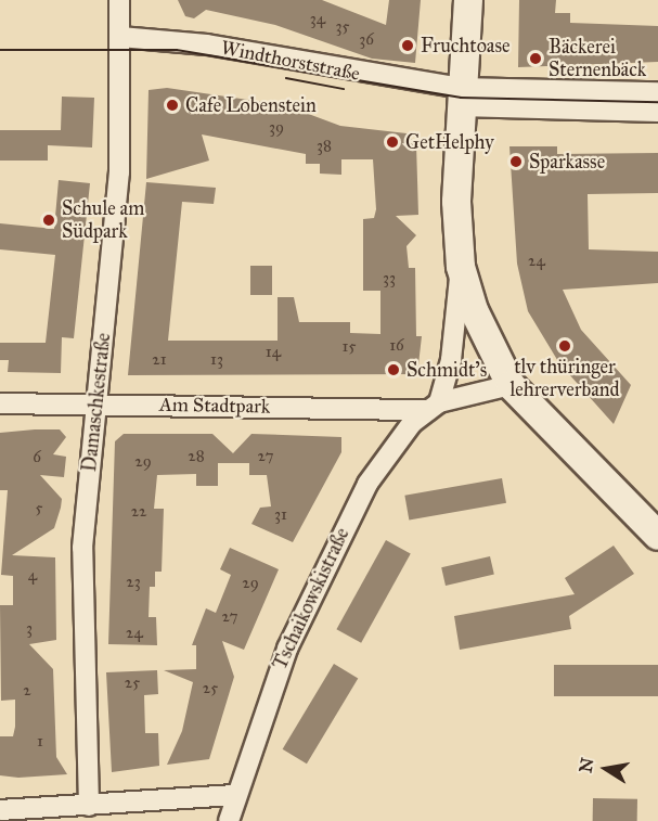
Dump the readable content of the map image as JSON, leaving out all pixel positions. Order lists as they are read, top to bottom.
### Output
{
  "streets": {
    "street": [
      "Windthorststraße",
      "Damaschkestraße",
      "Am Stadtpark",
      "Tschaikowskistraße"
    ]
  },
  "crossings": [
    ["Windthorststraße", "Damaschkestraße"],
    ["Windthorststraße", "Tschaikowskistraße"],
    ["Damaschkestraße", "Am Stadtpark"],
    ["Am Stadtpark", "Tschaikowskistraße"]
  ],
  "places": [
    "Fruchtoase",
    "Bäckerei Sternenbäck",
    "Cafe Lobenstein",
    "GetHelphy",
    "Sparkasse",
    "Schule am Südpark",
    "tlv thüringer lehrerverband",
    "Schmidt's"
  ],
  "house_numbers": [
    "34",
    "35",
    "36",
    "39",
    "38",
    "24",
    "33",
    "16",
    "15",
    "14",
    "21",
    "13",
    "28",
    "27",
    "6",
    "29",
    "5",
    "22",
    "31",
    "4",
    "23",
    "29",
    "27",
    "3",
    "24",
    "25",
    "25",
    "2",
    "1"
  ],
  "north": "left"
}
